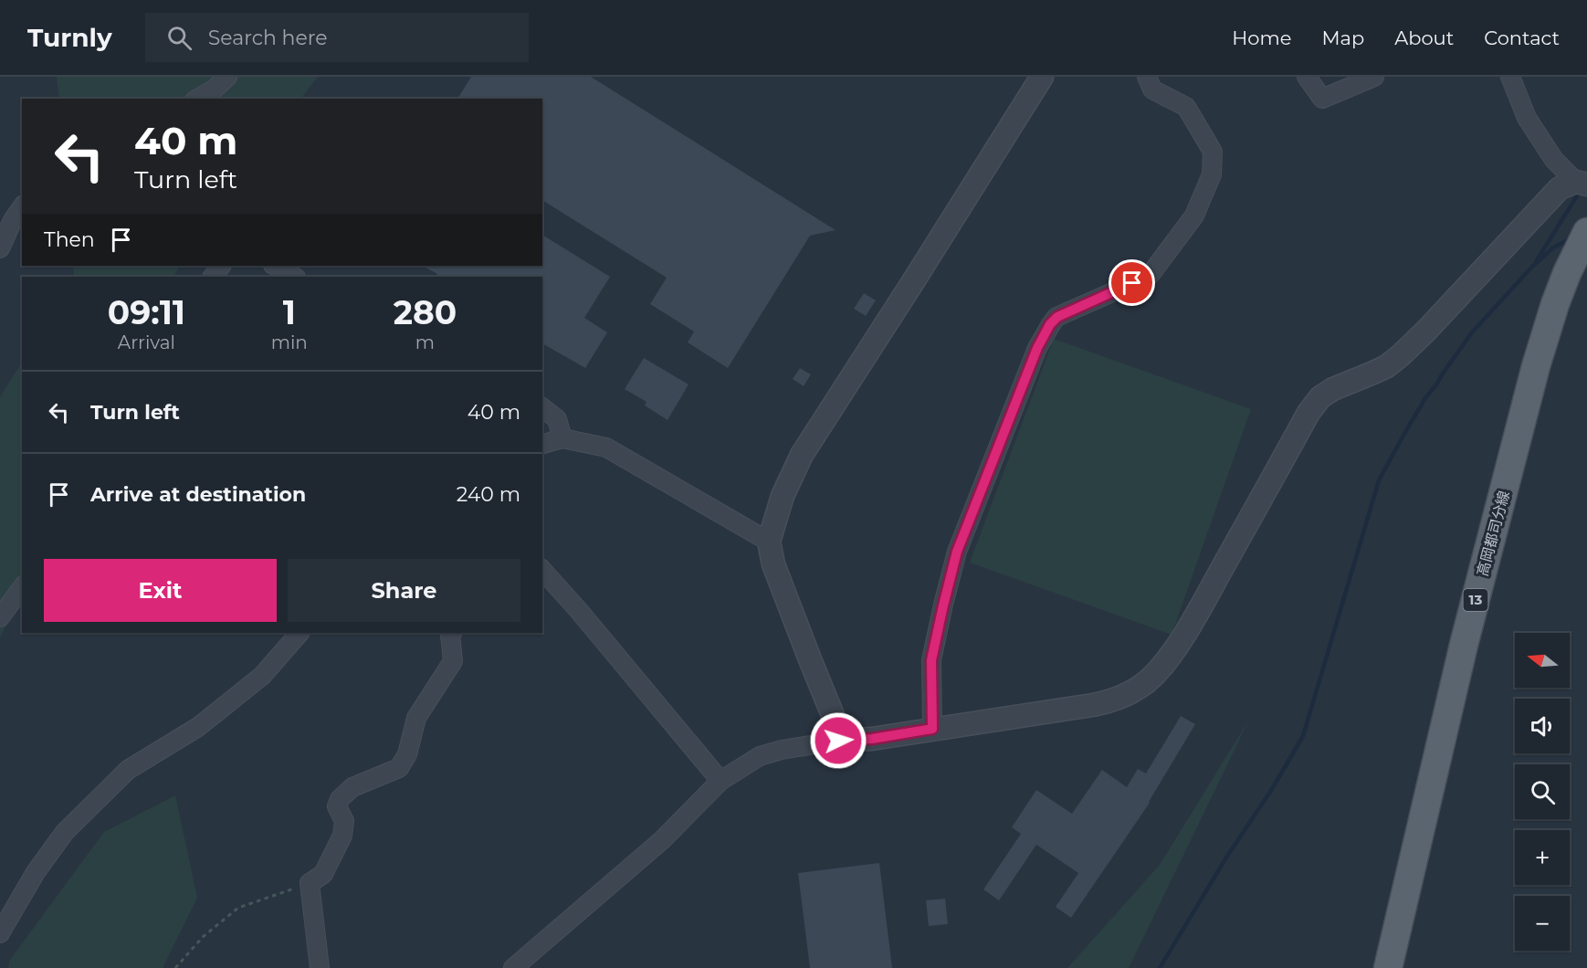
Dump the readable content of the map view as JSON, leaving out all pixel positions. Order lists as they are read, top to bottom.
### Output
{
  "streets": {
    "main road": ["高岡都司分線", "13"]
  },
  "north": "left",
  "page": {
    "header": "Turnly",
    "search": "Search here",
    "nav": [
      "Home",
      "Map",
      "About",
      "Contact"
    ],
    "turn": ["40 m", "Turn left"],
    "then": "Then",
    "eta": [
      "09:11",
      "Arrival",
      "1",
      "min",
      "280",
      "m"
    ],
    "list": [
      {
        "name": "Turn left",
        "value": "40 m"
      },
      {
        "name": "Arrive at destination",
        "value": "240 m"
      }
    ],
    "buttons": ["Exit", "Share"],
    "map_buttons": ["+", "−"]
  }
}
